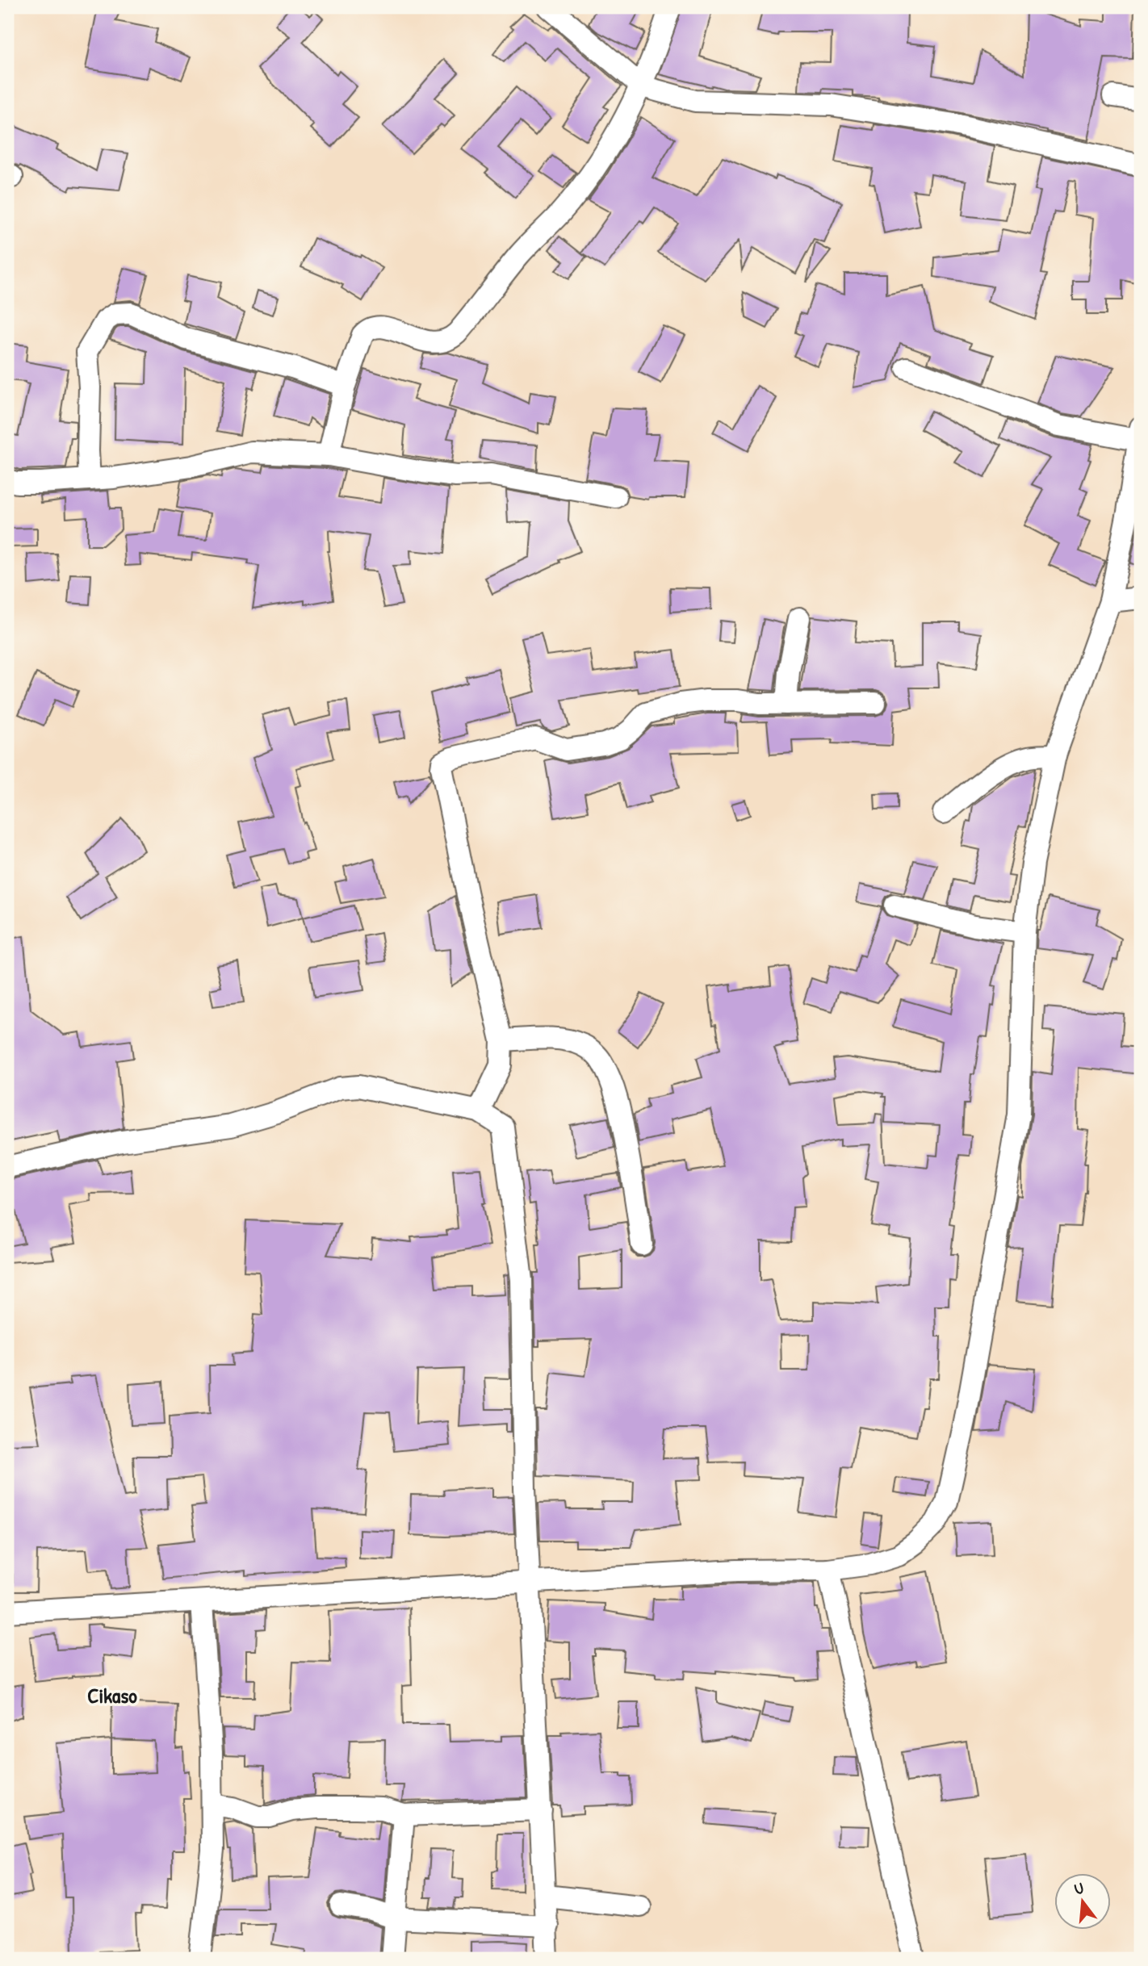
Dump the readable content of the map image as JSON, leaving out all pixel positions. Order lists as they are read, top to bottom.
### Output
{
  "districts": ["Cikaso"],
  "north": "top"
}
